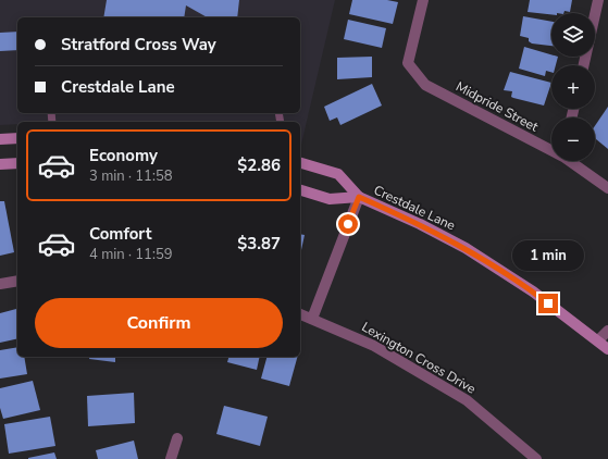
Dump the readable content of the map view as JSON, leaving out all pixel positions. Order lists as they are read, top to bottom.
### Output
{
  "streets": {
    "street": ["Midpride Street", "Crestdale Lane", "Lexington Cross Drive"]
  },
  "page": {
    "map_buttons": ["+", "−"],
    "banner": ["Stratford Cross Way", "Crestdale Lane"],
    "list": [
      {
        "name": "Economy",
        "note": "3 min · 11:58",
        "value": "$2.86"
      },
      {
        "name": "Comfort",
        "note": "4 min · 11:59",
        "value": "$3.87"
      }
    ],
    "bubble": "1 min",
    "buttons": "Confirm"
  }
}
